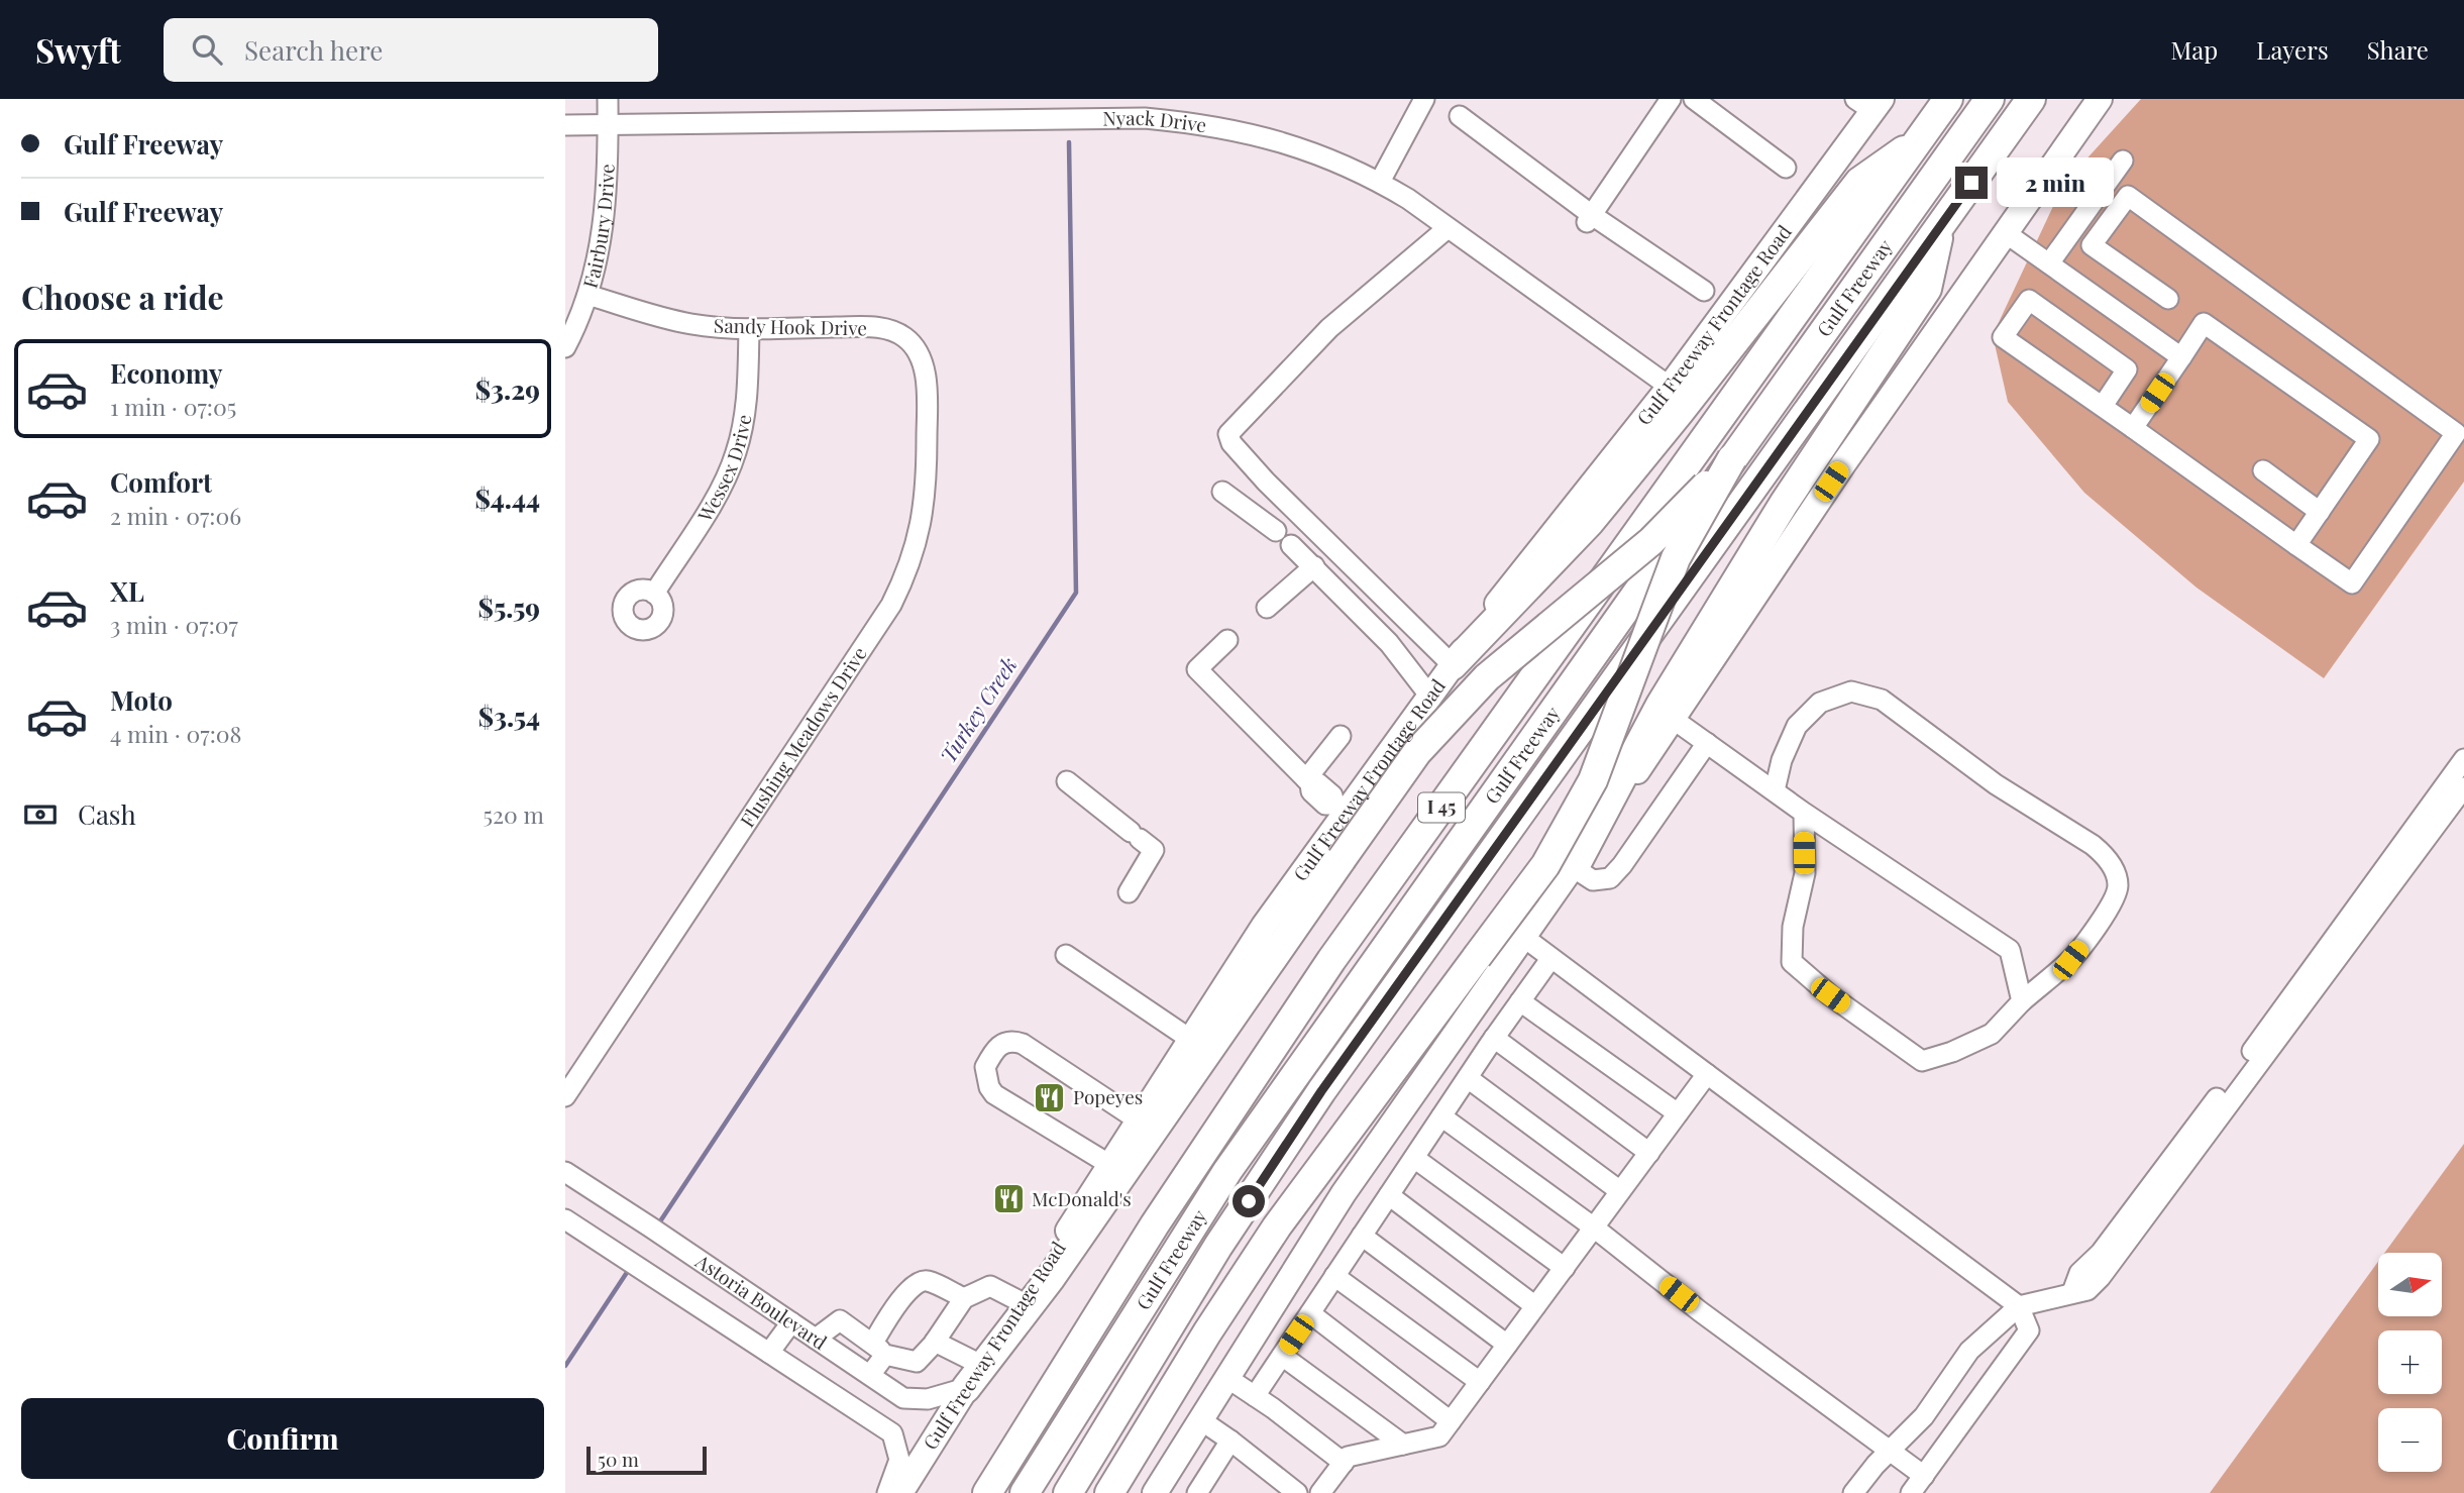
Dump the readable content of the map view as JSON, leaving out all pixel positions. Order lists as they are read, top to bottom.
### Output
{
  "streets": {
    "highway": ["Gulf Freeway", "I 45"],
    "main road": ["Gulf Freeway Frontage Road"],
    "street": [
      "Nyack Drive",
      "Fairbury Drive",
      "Sandy Hook Drive",
      "Wessex Drive",
      "Flushing Meadows Drive",
      "Astoria Boulevard"
    ]
  },
  "crossings": [
    ["Nyack Drive", "Fairbury Drive"],
    ["Nyack Drive", "Gulf Freeway Frontage Road"],
    ["Fairbury Drive", "Sandy Hook Drive"],
    ["Gulf Freeway Frontage Road", "Astoria Boulevard"],
    ["Sandy Hook Drive", "Wessex Drive"],
    ["Sandy Hook Drive", "Flushing Meadows Drive"]
  ],
  "water": ["Turkey Creek"],
  "places": {
    "restaurant": ["Popeyes", "McDonald's"]
  },
  "scale_bar": "50 m",
  "north": "right",
  "page": {
    "header": "Swyft",
    "search": "Search here",
    "nav": ["Map", "Layers", "Share"],
    "banner": ["Gulf Freeway", "Gulf Freeway"],
    "bubble": "2 min",
    "heading": "Choose a ride",
    "list": [
      {
        "name": "Economy",
        "note": "1 min · 07:05",
        "value": "$3.29"
      },
      {
        "name": "Comfort",
        "note": "2 min · 07:06",
        "value": "$4.44"
      },
      {
        "name": "XL",
        "note": "3 min · 07:07",
        "value": "$5.59"
      },
      {
        "name": "Moto",
        "note": "4 min · 07:08",
        "value": "$3.54"
      }
    ],
    "pay": ["Cash", "520 m"],
    "map_buttons": ["+", "−"],
    "buttons": "Confirm",
    "scale": "50 m"
  }
}
